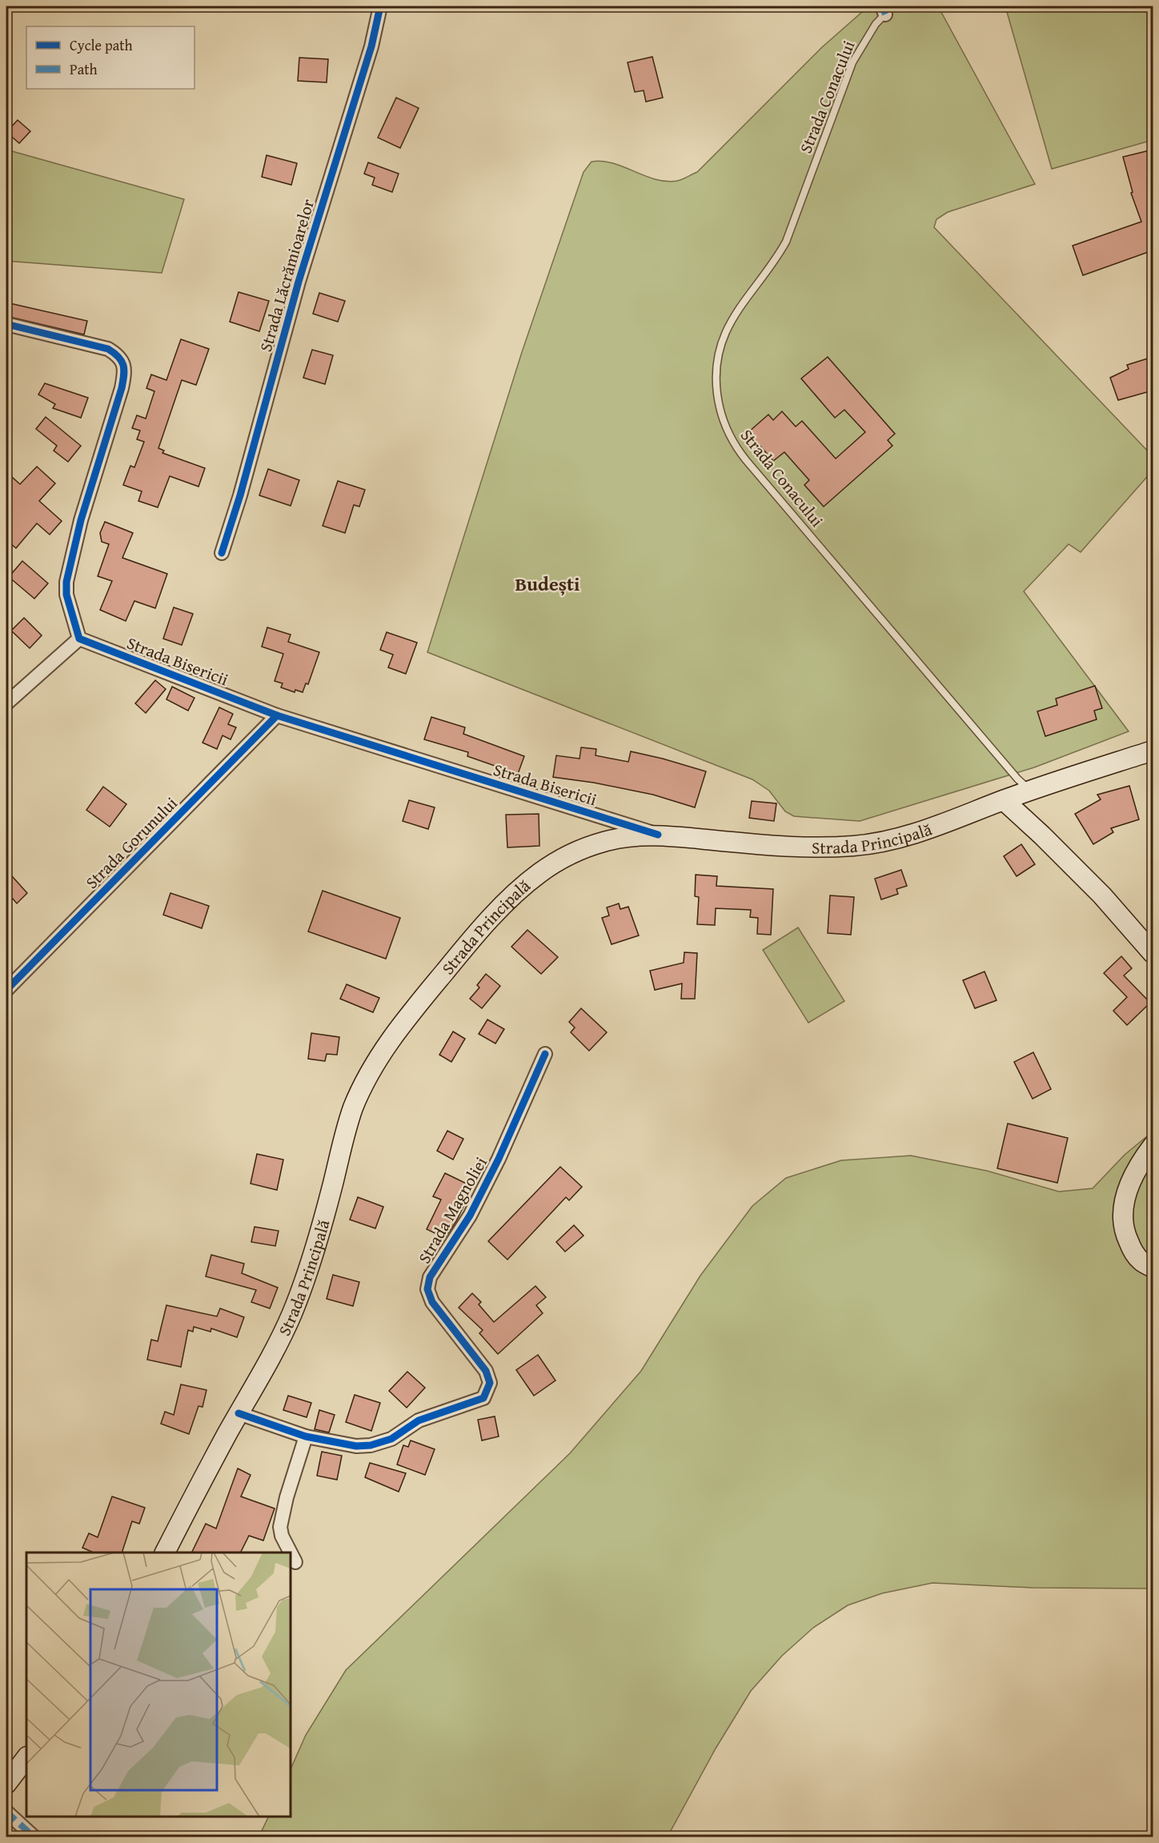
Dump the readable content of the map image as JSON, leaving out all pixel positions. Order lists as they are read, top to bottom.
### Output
{
  "streets": {
    "main road": ["Strada Principală"],
    "street": [
      "Strada Lăcrămioarelor",
      "Strada Bisericii",
      "Strada Gorunului",
      "Strada Magnoliei"
    ],
    "lane": ["Strada Conacului"]
  },
  "crossings": [
    ["Strada Conacului", "Strada Principală"],
    ["Strada Bisericii", "Strada Principală"],
    ["Strada Bisericii", "Strada Gorunului"],
    ["Strada Principală", "Strada Magnoliei"]
  ],
  "districts": ["Budești"],
  "legend": ["Cycle path", "Path"]
}
